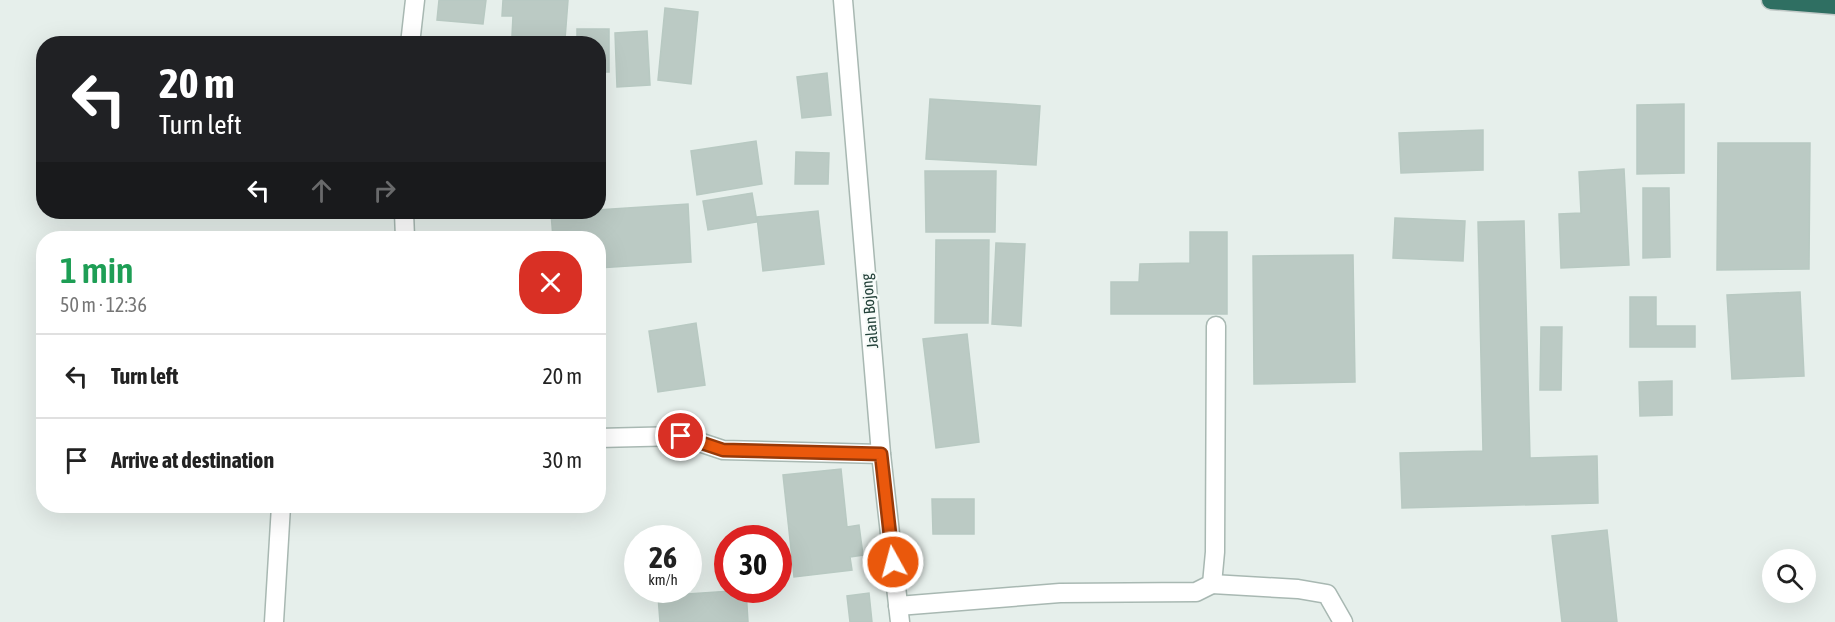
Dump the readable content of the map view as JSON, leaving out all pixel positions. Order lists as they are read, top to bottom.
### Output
{
  "streets": {
    "street": ["Jalan Bojong"]
  },
  "page": {
    "turn": ["20 m", "Turn left"],
    "heading": ["1 min", "50 m · 12:36"],
    "list": [
      {
        "name": "Turn left",
        "value": "20 m"
      },
      {
        "name": "Arrive at destination",
        "value": "30 m"
      }
    ],
    "speed": "26 km/h",
    "limit": "30"
  }
}
